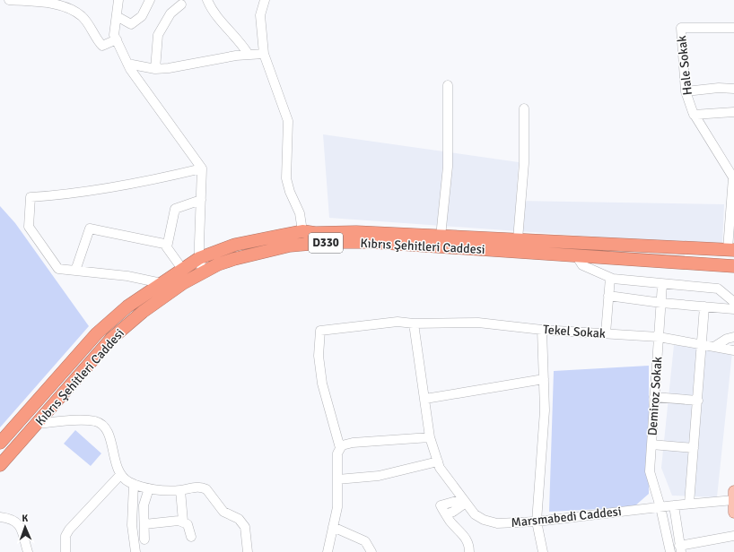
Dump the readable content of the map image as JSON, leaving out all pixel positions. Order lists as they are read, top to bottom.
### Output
{
  "streets": {
    "highway": ["D330", "Kıbrıs Şehitleri Caddesi"],
    "street": [
      "Hale Sokak",
      "Tekel Sokak",
      "Demiroz Sokak",
      "Marsmabedi Caddesi"
    ]
  },
  "crossings": [
    ["Hale Sokak", "Kıbrıs Şehitleri Caddesi"],
    ["Tekel Sokak", "Demiroz Sokak"],
    ["Tekel Sokak", "Marsmabedi Caddesi"],
    ["Demiroz Sokak", "Marsmabedi Caddesi"]
  ],
  "north": "top"
}
